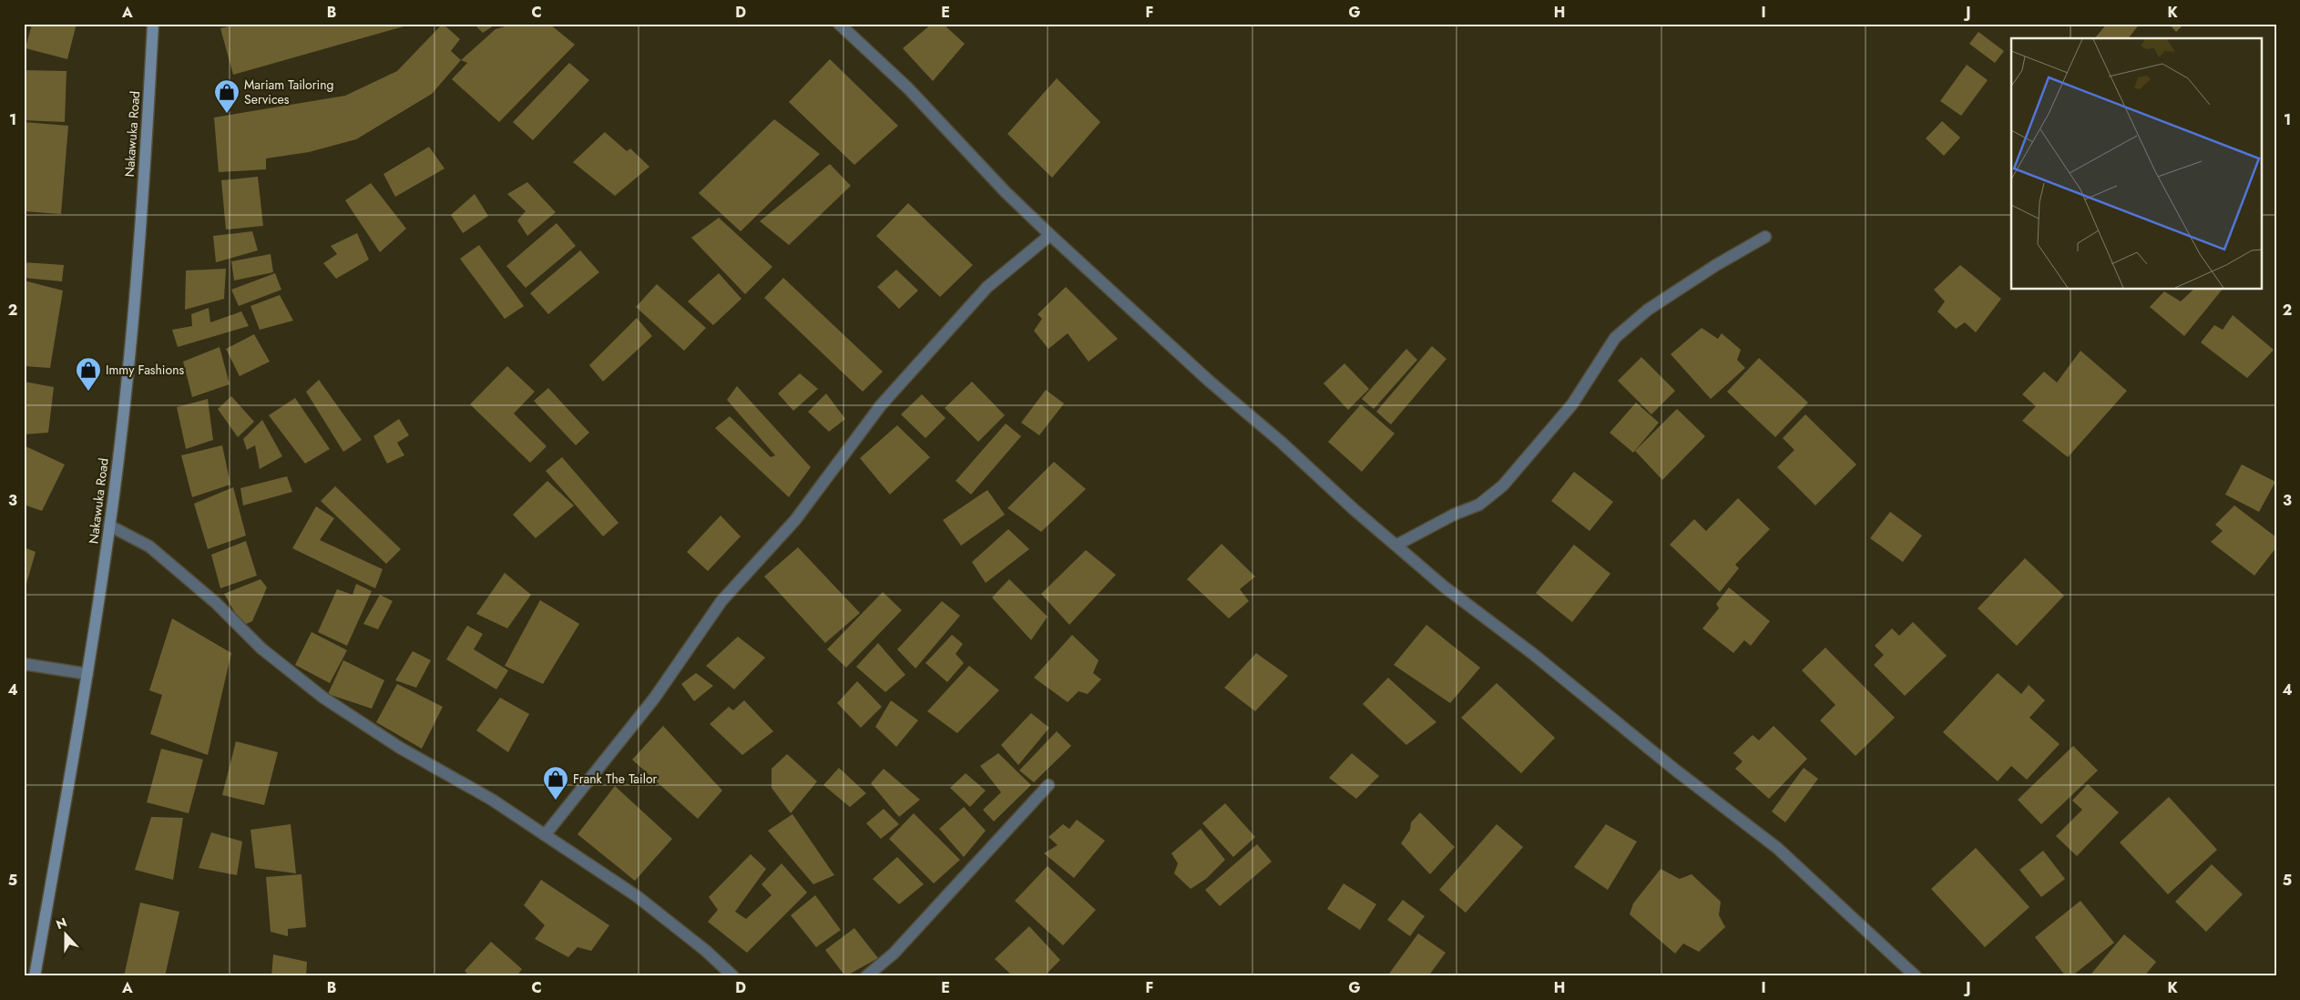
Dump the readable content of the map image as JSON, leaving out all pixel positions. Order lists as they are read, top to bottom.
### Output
{
  "streets": {
    "main road": ["Nakawuka Road"]
  },
  "places": {
    "shop": ["Mariam Tailoring Services", "Immy Fashions", "Frank The Tailor"]
  },
  "north": "top",
  "grid": {
    "columns": [
      "A",
      "B",
      "C",
      "D",
      "E",
      "F",
      "G",
      "H",
      "I",
      "J",
      "K"
    ],
    "rows": [
      "1",
      "2",
      "3",
      "4",
      "5"
    ]
  }
}
